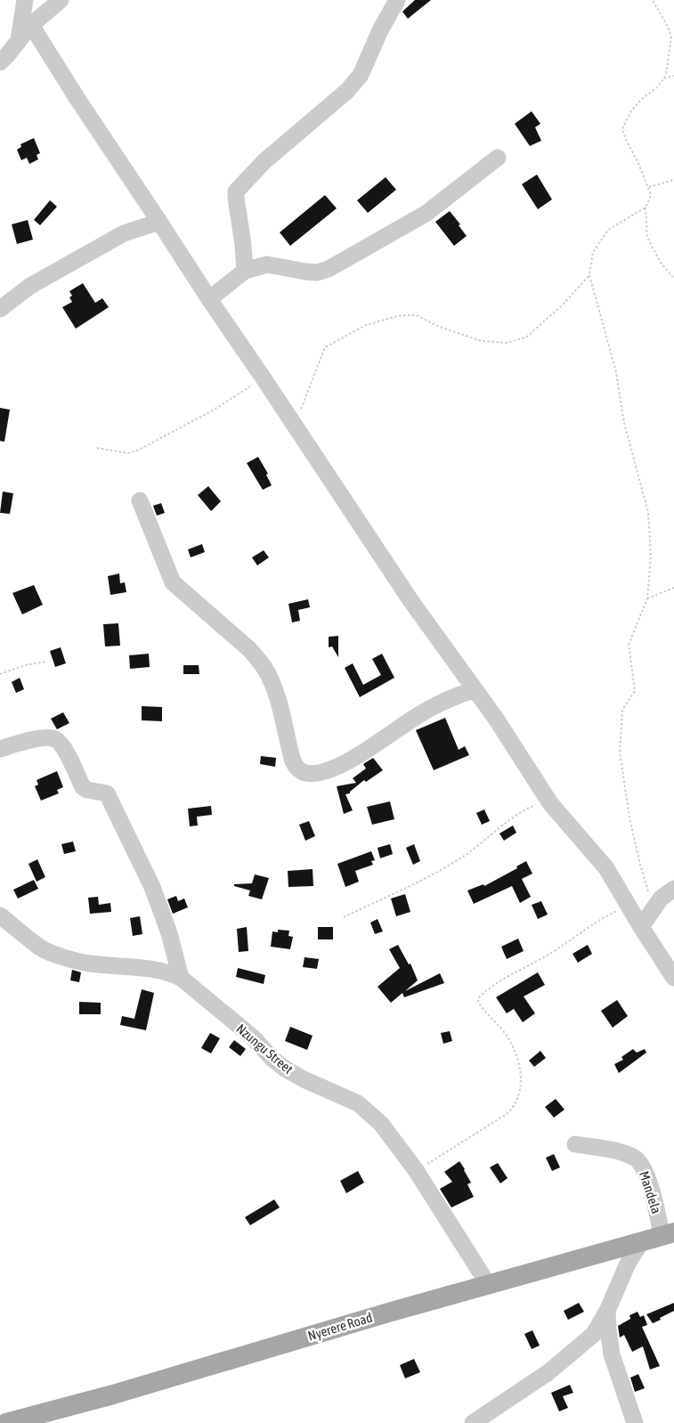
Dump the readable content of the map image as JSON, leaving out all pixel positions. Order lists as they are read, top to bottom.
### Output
{
  "streets": {
    "main road": ["Nyerere Road"],
    "street": ["Nzungu Street", "Mandela"]
  },
  "crossings": [
    ["Nzungu Street", "Nyerere Road"],
    ["Mandela", "Nyerere Road"]
  ]
}
